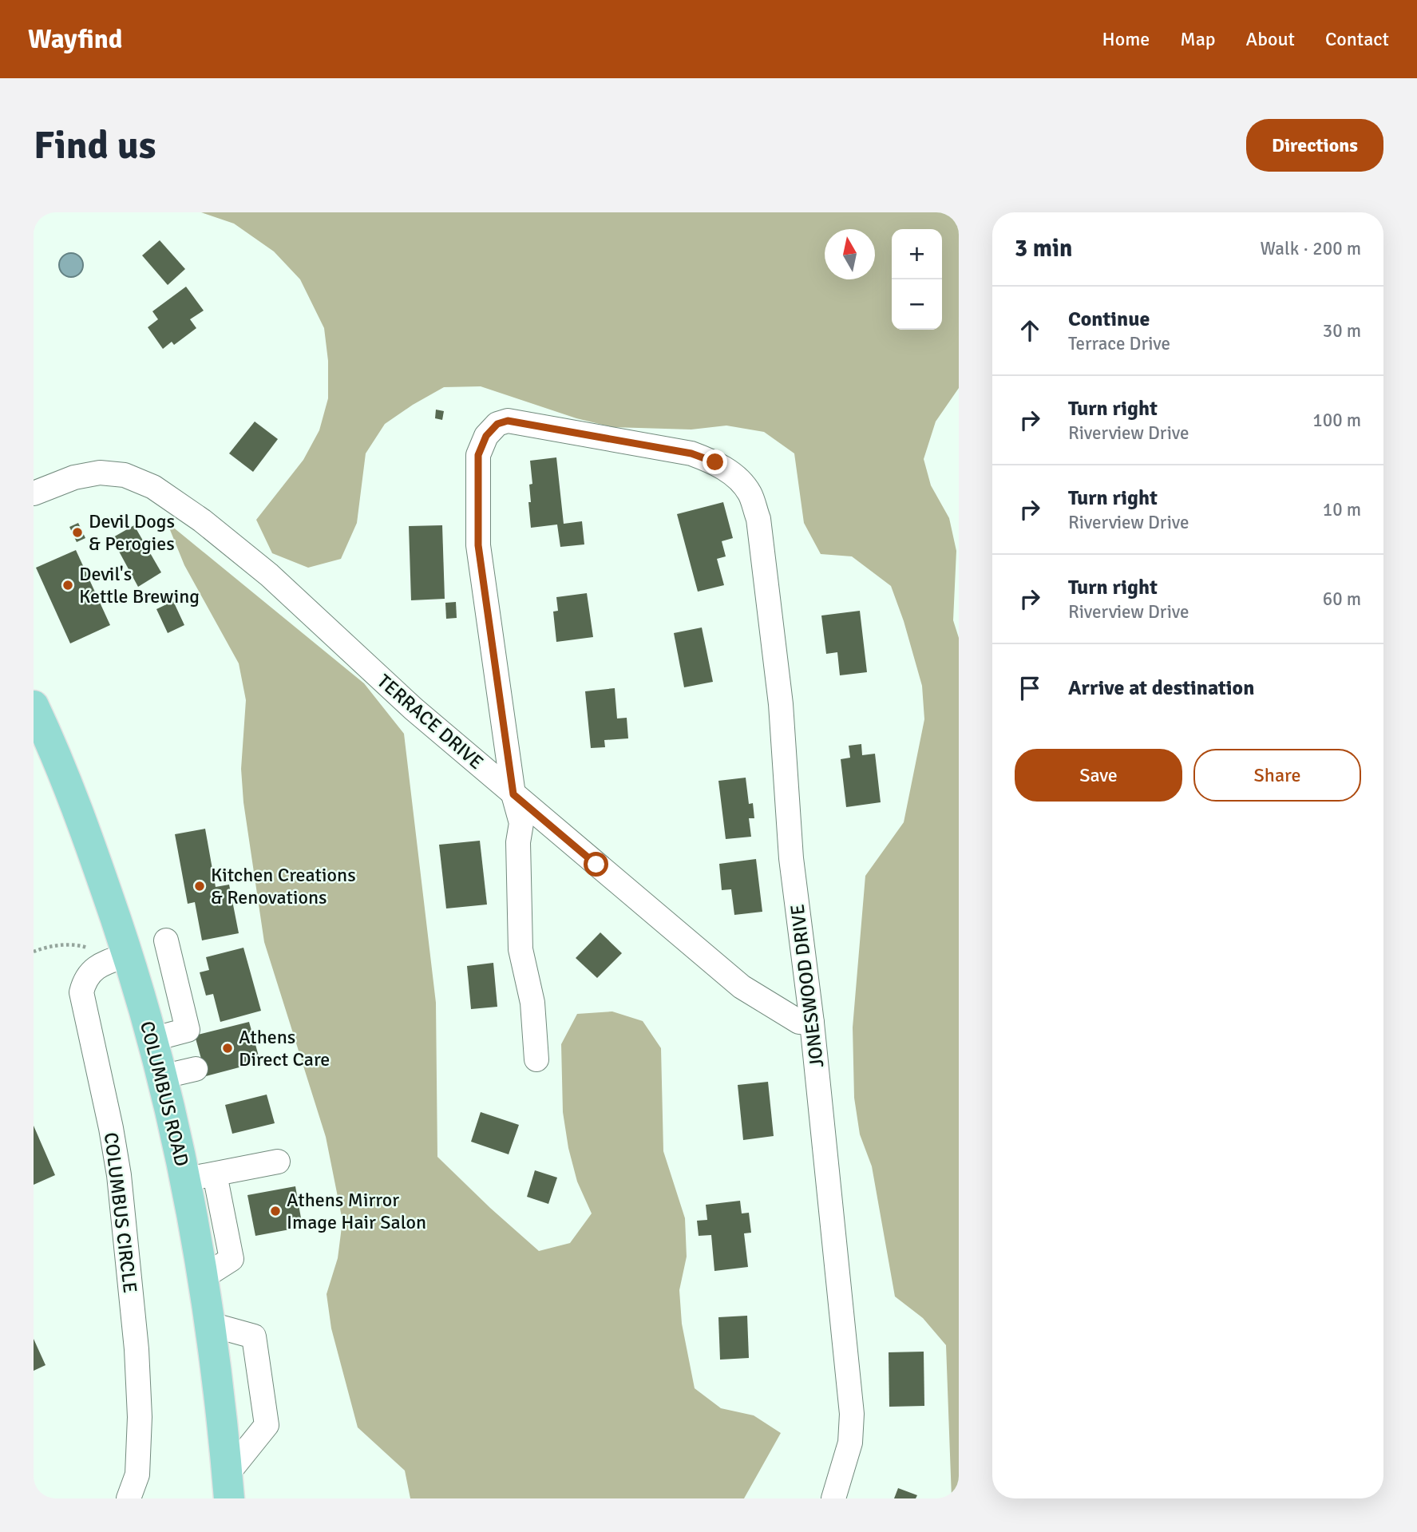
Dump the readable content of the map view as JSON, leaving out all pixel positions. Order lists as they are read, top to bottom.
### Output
{
  "streets": {
    "main road": ["COLUMBUS ROAD"],
    "street": ["TERRACE DRIVE", "JONESWOOD DRIVE", "COLUMBUS CIRCLE"]
  },
  "crossings": [
    ["TERRACE DRIVE", "JONESWOOD DRIVE"],
    ["COLUMBUS ROAD", "COLUMBUS CIRCLE"]
  ],
  "places": [
    "Devil Dogs & Perogies",
    "Devil's Kettle Brewing",
    "Kitchen Creations & Renovations",
    "Athens Direct Care",
    "Athens Mirror Image Hair Salon"
  ],
  "north": "top",
  "page": {
    "header": "Wayfind",
    "nav": [
      "Home",
      "Map",
      "About",
      "Contact"
    ],
    "buttons": [
      "Directions",
      ["Save", "Share"]
    ],
    "title": "Find us",
    "heading": ["3 min", "Walk · 200 m"],
    "map_buttons": ["+", "−"],
    "list": [
      ["Continue", "Terrace Drive", "30 m"],
      ["Turn right", "Riverview Drive", "100 m"],
      ["Turn right", "Riverview Drive", "10 m"],
      ["Turn right", "Riverview Drive", "60 m"],
      "Arrive at destination"
    ]
  }
}
